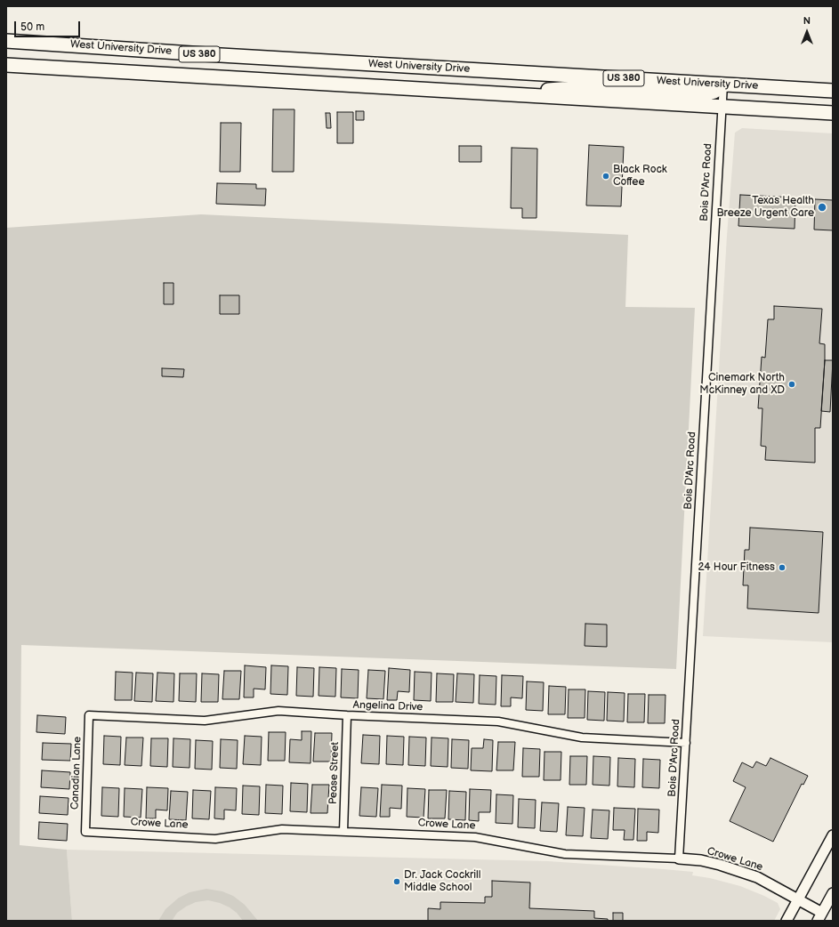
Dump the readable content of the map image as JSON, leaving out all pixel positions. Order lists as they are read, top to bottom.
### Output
{
  "streets": {
    "highway": ["West University Drive", "US 380"],
    "main road": ["Crowe Lane"],
    "street": [
      "Bois D'Arc Road",
      "Angelina Drive",
      "Canadian Lane",
      "Pease Street"
    ]
  },
  "crossings": [
    ["West University Drive", "Bois D'Arc Road"],
    ["Bois D'Arc Road", "Angelina Drive"],
    ["Bois D'Arc Road", "Crowe Lane"],
    ["Angelina Drive", "Canadian Lane"],
    ["Angelina Drive", "Pease Street"],
    ["Canadian Lane", "Crowe Lane"],
    ["Pease Street", "Crowe Lane"]
  ],
  "places": [
    "Black Rock Coffee",
    "Texas Health Breeze Urgent Care",
    "Cinemark North McKinney and XD",
    "24 Hour Fitness",
    "Dr. Jack Cockrill Middle School"
  ],
  "scale_bar": "50 m",
  "north": "top"
}
